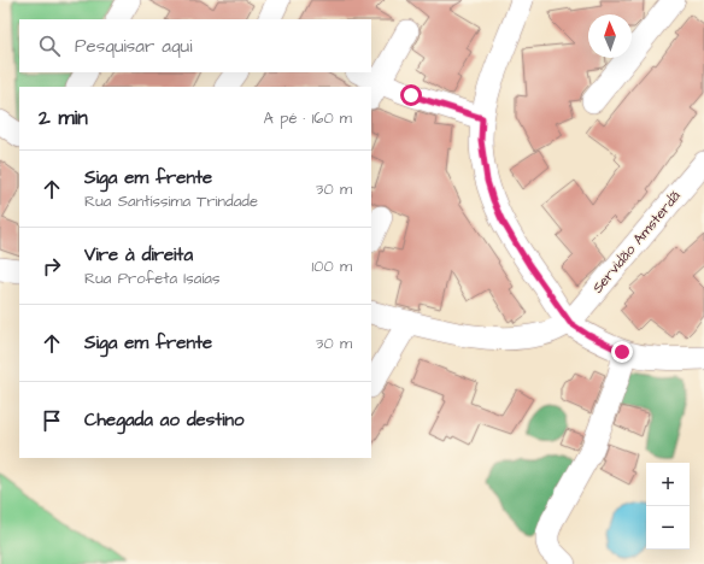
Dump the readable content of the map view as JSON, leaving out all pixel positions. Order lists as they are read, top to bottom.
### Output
{
  "streets": {
    "street": ["Servidão Amsterdã"]
  },
  "north": "top",
  "page": {
    "search": "Pesquisar aqui",
    "heading": ["2 min", "A pé · 160 m"],
    "list": [
      ["Siga em frente", "Rua Santíssima Trindade", "30 m"],
      ["Vire à direita", "Rua Profeta Isaías", "100 m"],
      ["Siga em frente", "30 m"],
      "Chegada ao destino"
    ],
    "map_buttons": ["+", "−"]
  }
}
